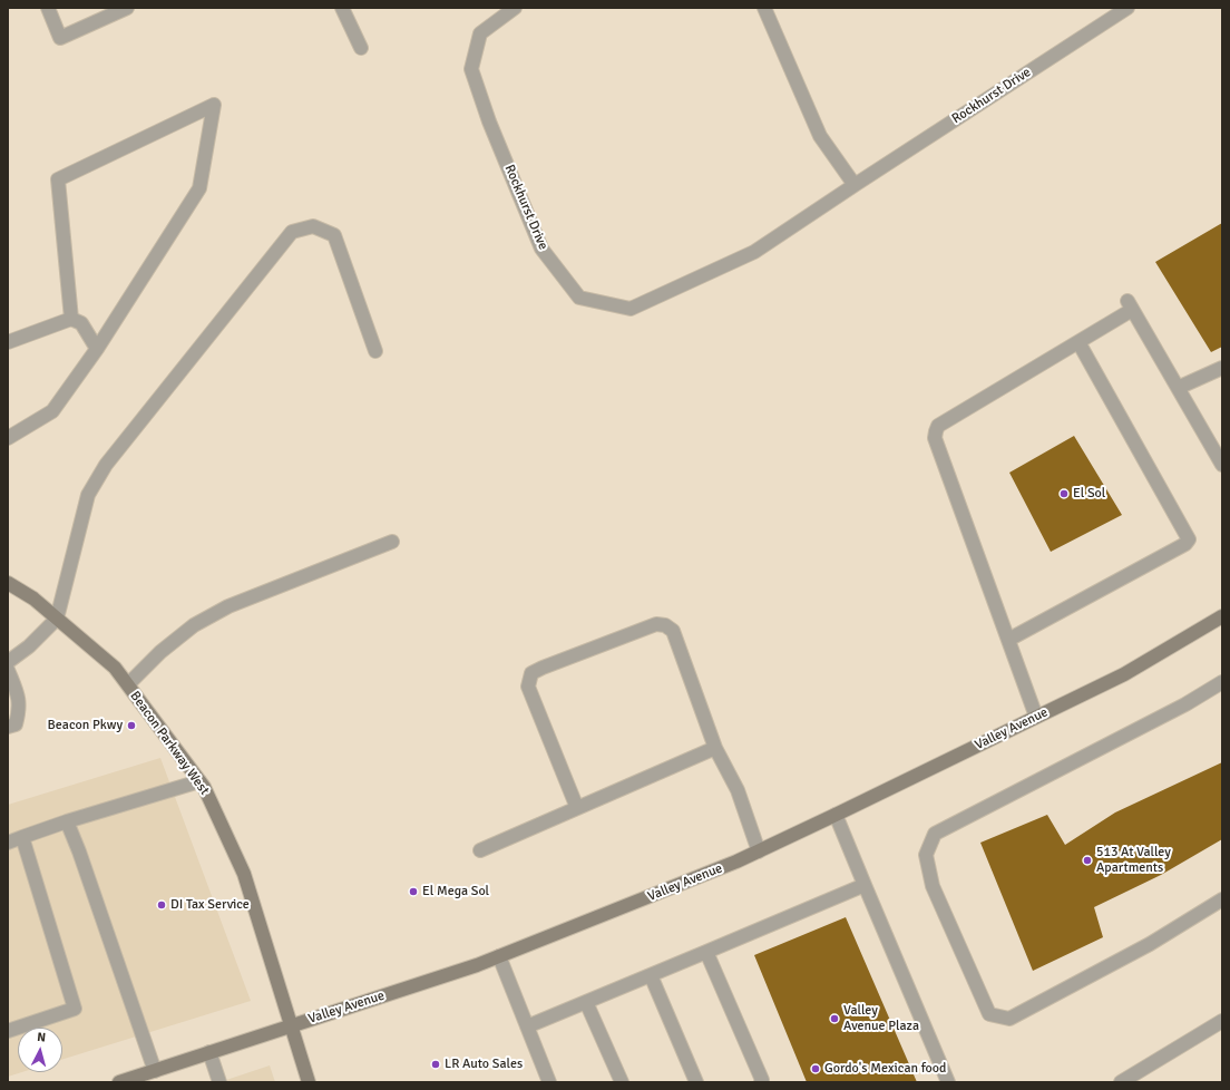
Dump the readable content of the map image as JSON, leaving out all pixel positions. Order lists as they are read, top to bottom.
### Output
{
  "streets": {
    "main road": ["Valley Avenue", "Beacon Parkway West"],
    "street": ["Rockhurst Drive"]
  },
  "crossings": [
    ["Valley Avenue", "Beacon Parkway West"]
  ],
  "places": [
    "El Sol",
    "Beacon Pkwy",
    "513 At Valley Apartments",
    "El Mega Sol",
    "DI Tax Service",
    "Valley Avenue Plaza",
    "LR Auto Sales",
    "Gordo's Mexican food"
  ],
  "north": "top"
}
